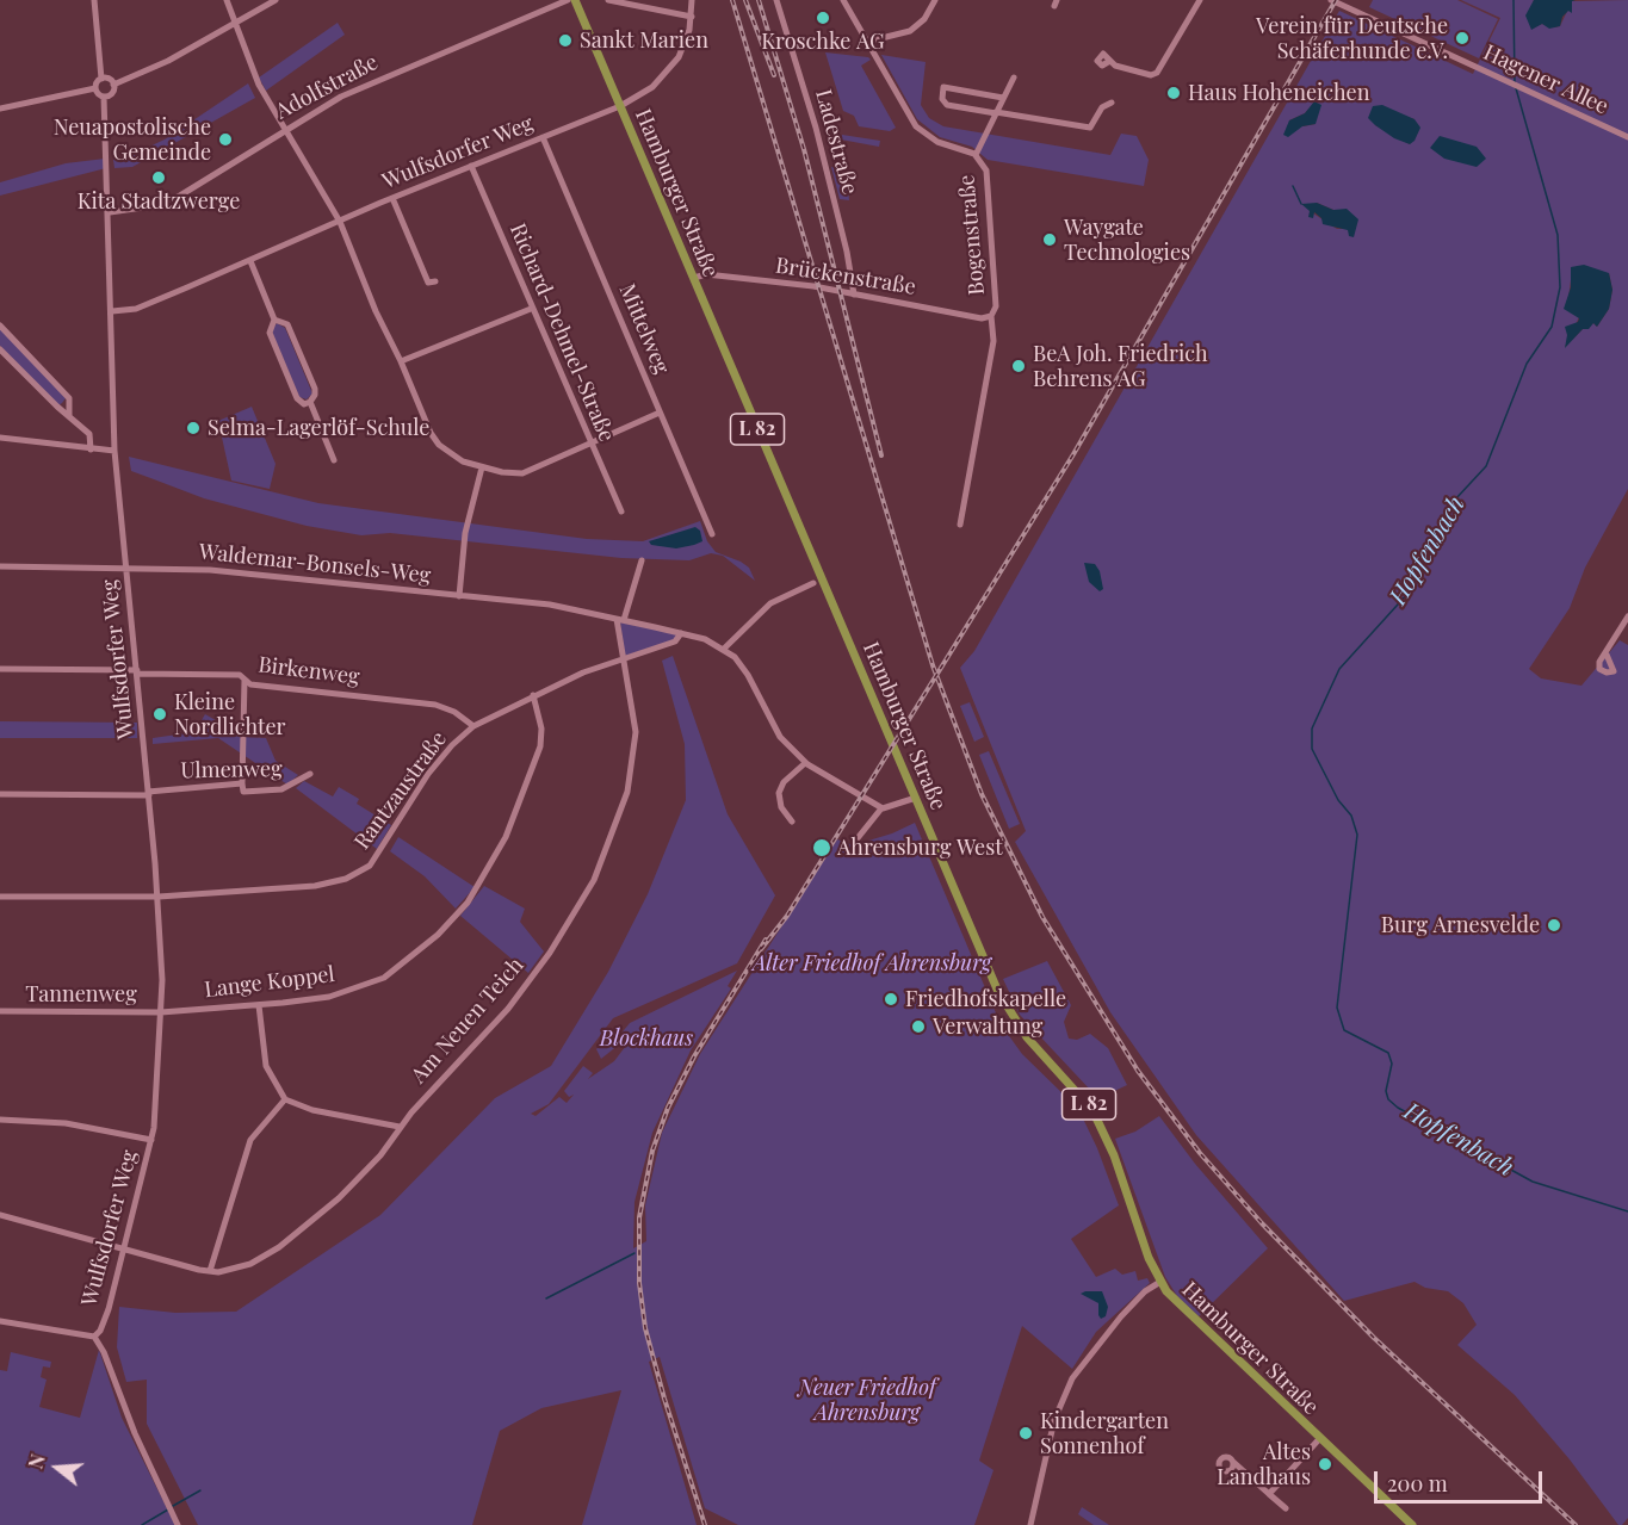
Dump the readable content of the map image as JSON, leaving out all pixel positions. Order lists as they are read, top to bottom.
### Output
{
  "streets": {
    "main road": ["Hamburger Straße", "L 82"],
    "street": [
      "Hagener Allee",
      "Adolfstraße",
      "Ladestraße",
      "Wulfsdorfer Weg",
      "Bogenstraße",
      "Brückenstraße",
      "Mittelweg",
      "Richard-Dehmel-Straße",
      "Waldemar-Bonsels-Weg",
      "Birkenweg",
      "Ulmenweg",
      "Rantzaustraße",
      "Lange Koppel",
      "Tannenweg",
      "Am Neuen Teich"
    ]
  },
  "crossings": [
    ["Ladestraße", "Brückenstraße"],
    ["Wulfsdorfer Weg", "Hamburger Straße"],
    ["Wulfsdorfer Weg", "Mittelweg"],
    ["Wulfsdorfer Weg", "Richard-Dehmel-Straße"],
    ["Wulfsdorfer Weg", "Waldemar-Bonsels-Weg"],
    ["Wulfsdorfer Weg", "Birkenweg"],
    ["Wulfsdorfer Weg", "Ulmenweg"],
    ["Wulfsdorfer Weg", "Rantzaustraße"],
    ["Wulfsdorfer Weg", "Lange Koppel"],
    ["Wulfsdorfer Weg", "Tannenweg"],
    ["Wulfsdorfer Weg", "Am Neuen Teich"],
    ["Hamburger Straße", "Brückenstraße"],
    ["Bogenstraße", "Brückenstraße"],
    ["Waldemar-Bonsels-Weg", "Rantzaustraße"],
    ["Waldemar-Bonsels-Weg", "Am Neuen Teich"],
    ["Birkenweg", "Rantzaustraße"],
    ["Rantzaustraße", "Lange Koppel"],
    ["Rantzaustraße", "Am Neuen Teich"],
    ["Lange Koppel", "Tannenweg"]
  ],
  "water": ["Hopfenbach"],
  "parks": ["Alter Friedhof Ahrensburg", "Blockhaus", "Neuer Friedhof Ahrensburg"],
  "places": [
    "Kroschke AG",
    "Verein für Deutsche Schäferhunde e.V.",
    "Sankt Marien",
    "Haus Hoheneichen",
    "Neuapostolische Gemeinde",
    "Kita Stadtzwerge",
    "Waygate Technologies",
    "BeA Joh. Friedrich Behrens AG",
    "Selma-Lagerlöf-Schule",
    "Kleine Nordlichter",
    "Ahrensburg West",
    "Burg Arnesvelde",
    "Friedhofskapelle",
    "Verwaltung",
    "Kindergarten Sonnenhof",
    "Altes Landhaus"
  ],
  "scale_bar": "200 m",
  "north": "left"
}
